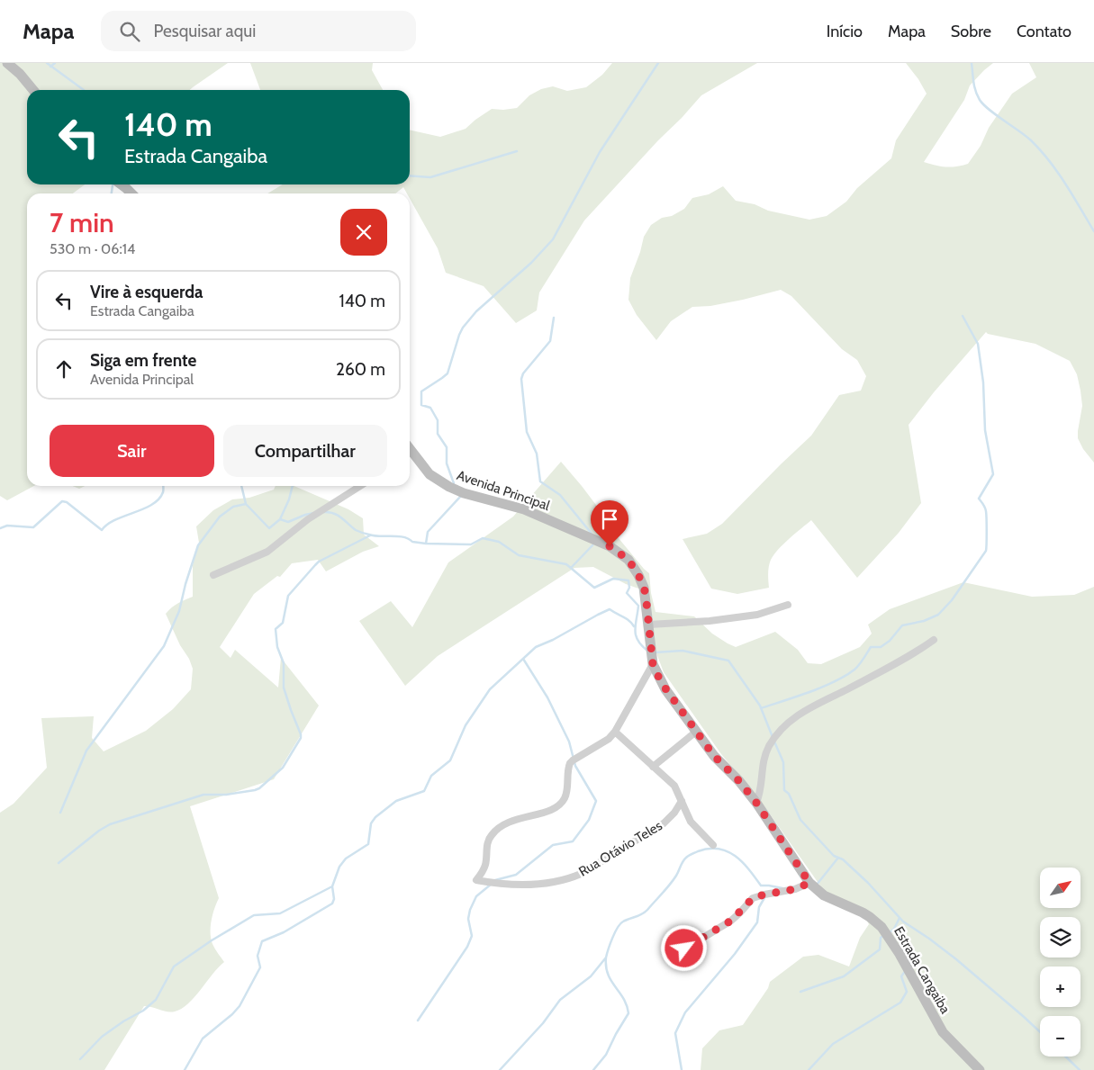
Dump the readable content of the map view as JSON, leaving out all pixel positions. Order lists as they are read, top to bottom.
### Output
{
  "streets": {
    "street": ["Avenida Principal", "Rua Otávio Teles", "Estrada Cangaiba"]
  },
  "crossings": [
    ["Avenida Principal", "Estrada Cangaiba"]
  ],
  "north": "top right",
  "page": {
    "header": "Mapa",
    "search": "Pesquisar aqui",
    "nav": [
      "Início",
      "Mapa",
      "Sobre",
      "Contato"
    ],
    "turn": ["140 m", "Estrada Cangaiba"],
    "heading": ["7 min", "530 m · 06:14"],
    "list": [
      {
        "name": "Vire à esquerda",
        "note": "Estrada Cangaiba",
        "value": "140 m"
      },
      {
        "name": "Siga em frente",
        "note": "Avenida Principal",
        "value": "260 m"
      }
    ],
    "buttons": ["Sair", "Compartilhar"],
    "map_buttons": ["+", "−"]
  }
}
